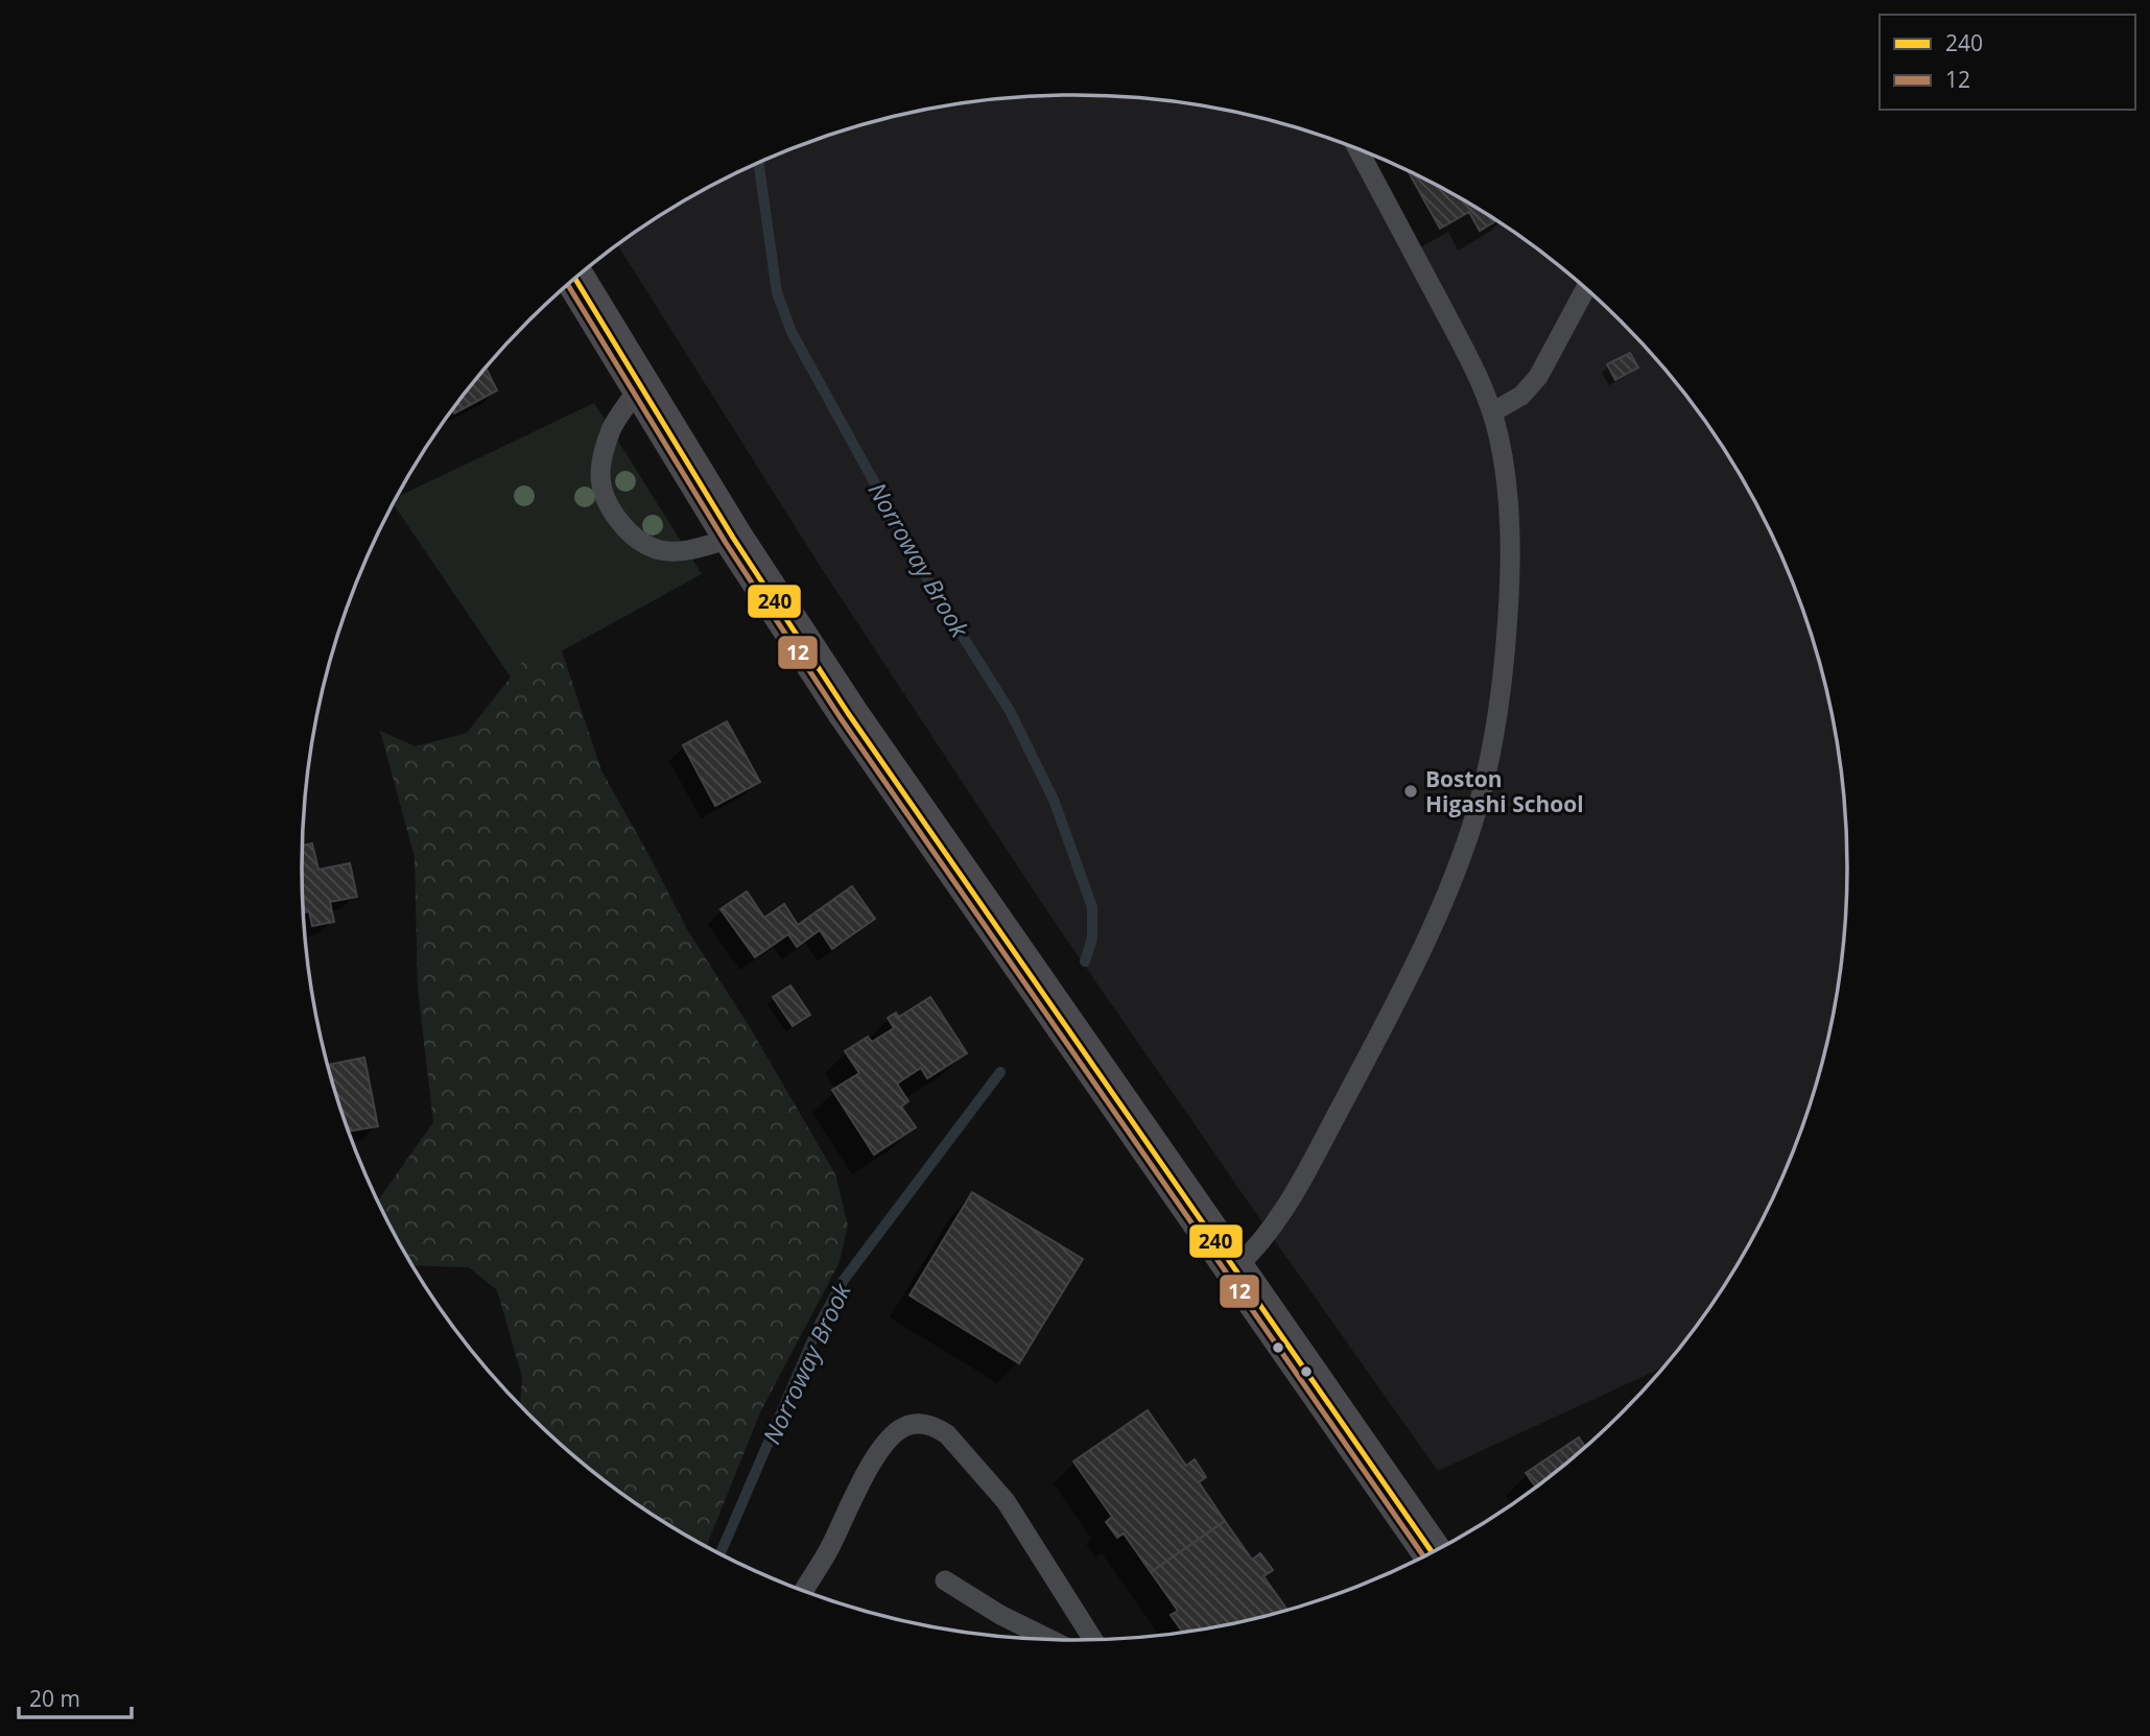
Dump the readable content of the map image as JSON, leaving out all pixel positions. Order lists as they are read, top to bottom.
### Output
{
  "water": ["Norroway Brook"],
  "places": ["Boston Higashi School"],
  "lines": ["transit line 240", "transit line 12"],
  "legend": ["240", "12"],
  "scale_bar": "20 m"
}
